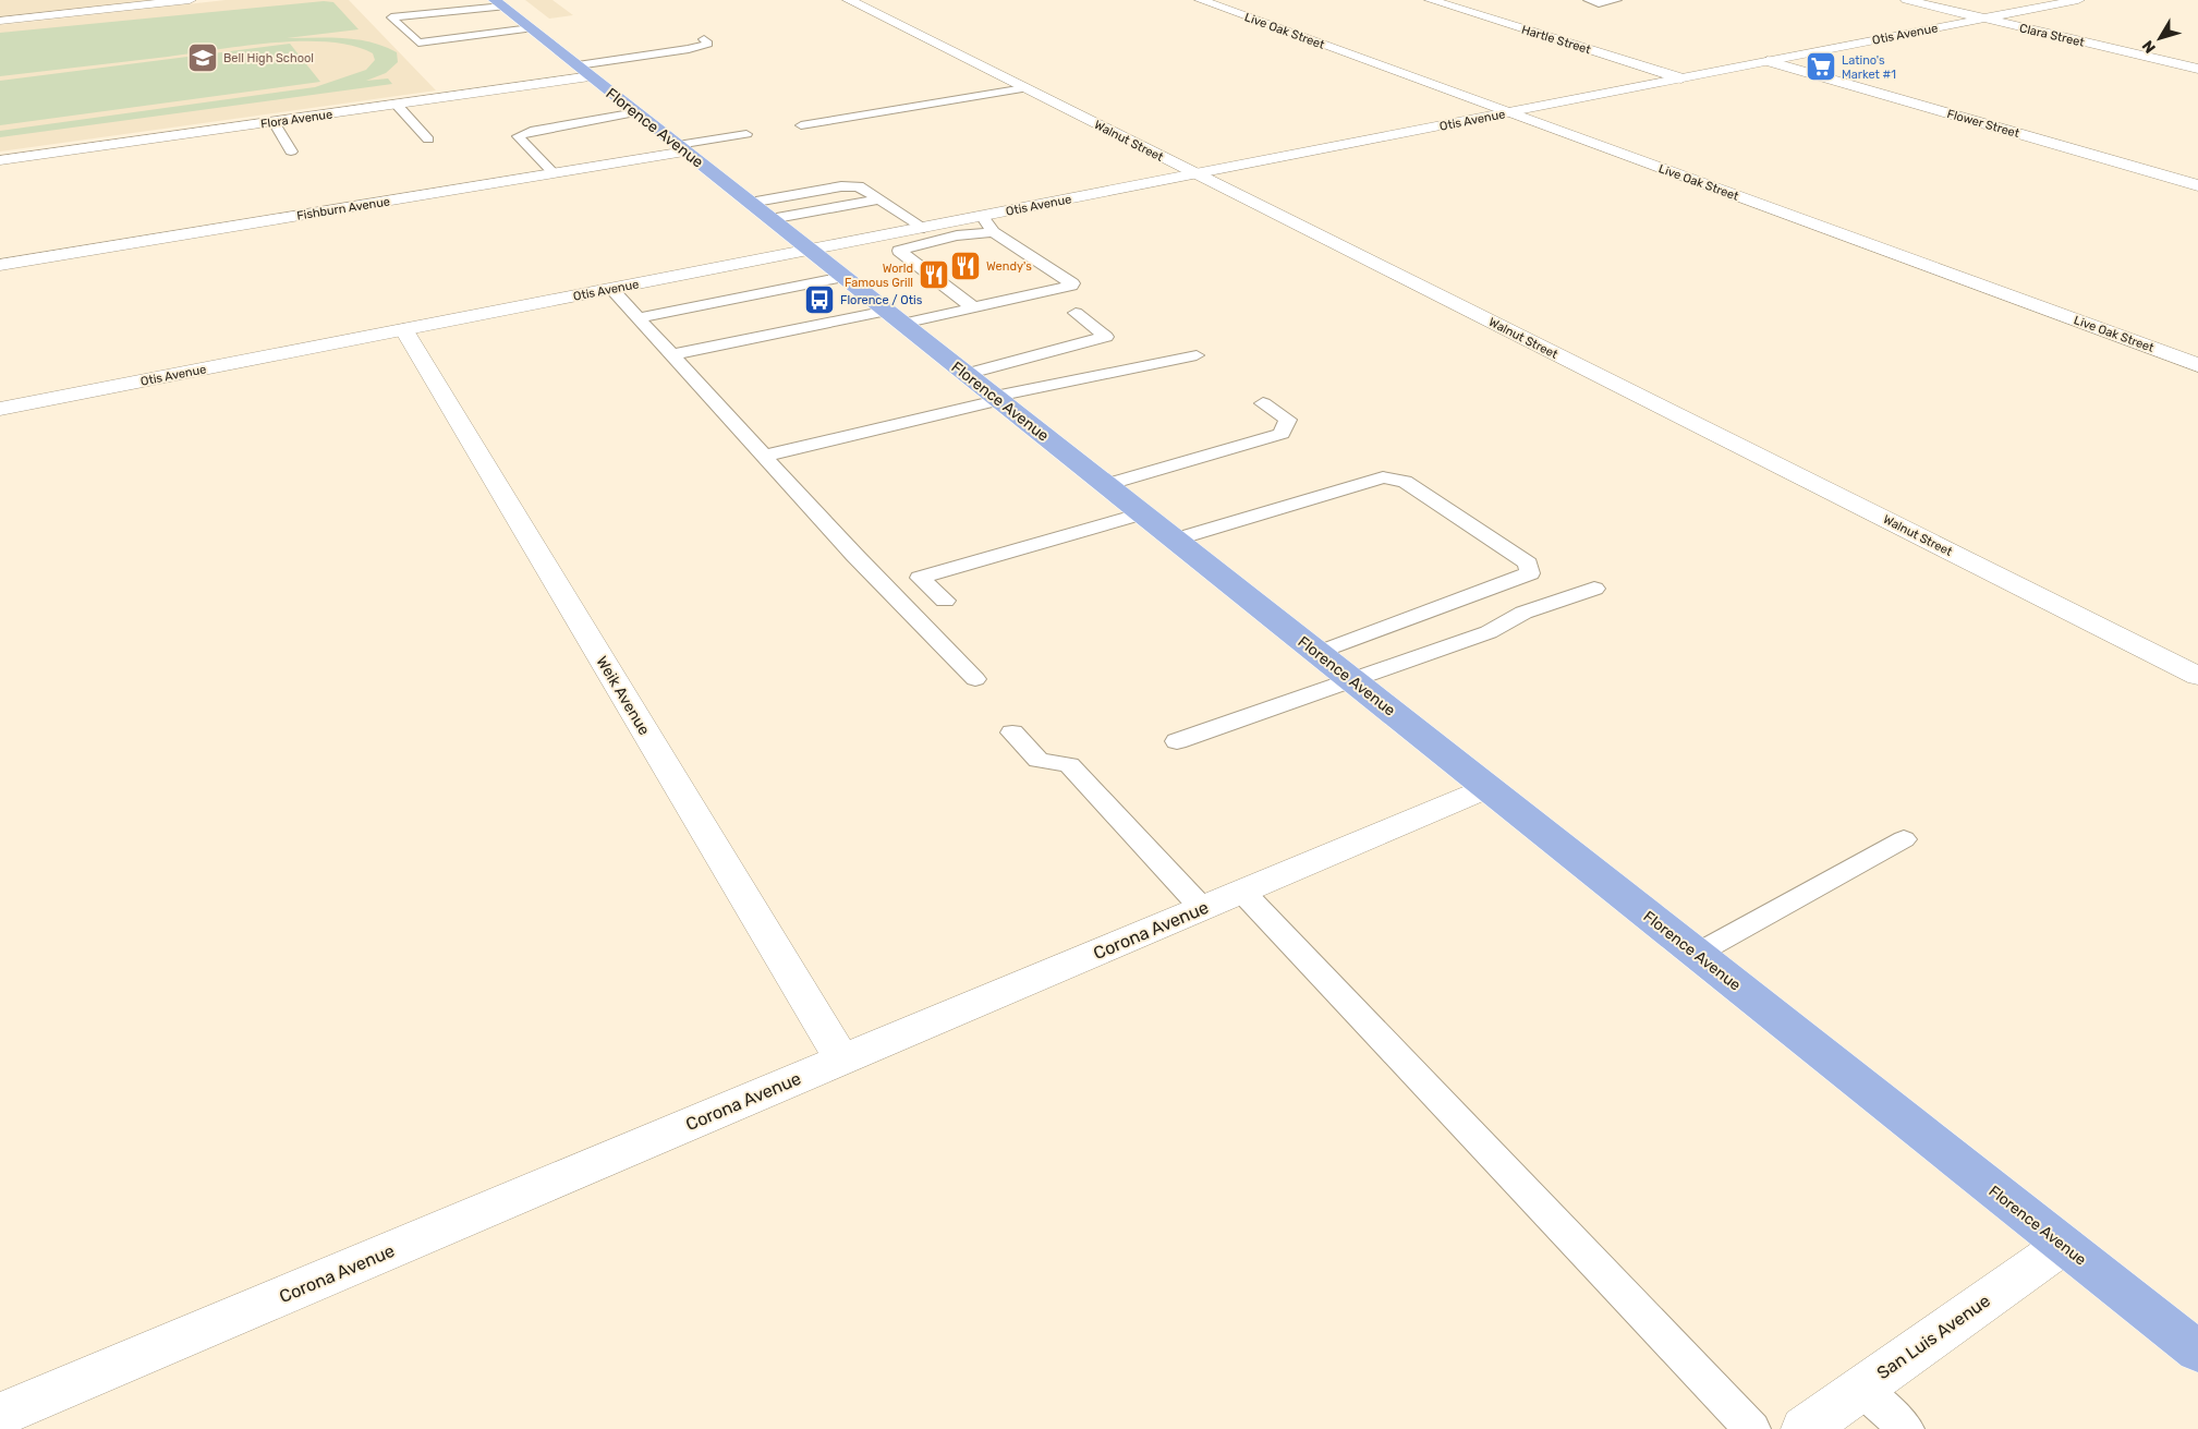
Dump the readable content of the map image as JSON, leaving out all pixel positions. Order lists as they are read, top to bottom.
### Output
{
  "streets": {
    "main road": ["Florence Avenue"],
    "street": [
      "Live Oak Street",
      "Otis Avenue",
      "Clara Street",
      "Hartle Street",
      "Flora Avenue",
      "Flower Street",
      "Walnut Street",
      "Fishburn Avenue",
      "Weik Avenue",
      "Corona Avenue",
      "San Luis Avenue"
    ]
  },
  "crossings": [
    ["Live Oak Street", "Otis Avenue"],
    ["Otis Avenue", "Clara Street"],
    ["Otis Avenue", "Hartle Street"],
    ["Otis Avenue", "Flower Street"],
    ["Otis Avenue", "Florence Avenue"],
    ["Otis Avenue", "Walnut Street"],
    ["Otis Avenue", "Weik Avenue"],
    ["Flora Avenue", "Florence Avenue"],
    ["Florence Avenue", "Fishburn Avenue"],
    ["Florence Avenue", "Corona Avenue"],
    ["Florence Avenue", "San Luis Avenue"],
    ["Weik Avenue", "Corona Avenue"]
  ],
  "places": {
    "school or university": ["Bell High School"],
    "supermarket": ["Latino's Market #1"],
    "restaurant": ["Wendy's", "World Famous Grill"],
    "bus stop": ["Florence / Otis"]
  },
  "north": "bottom left"
}
